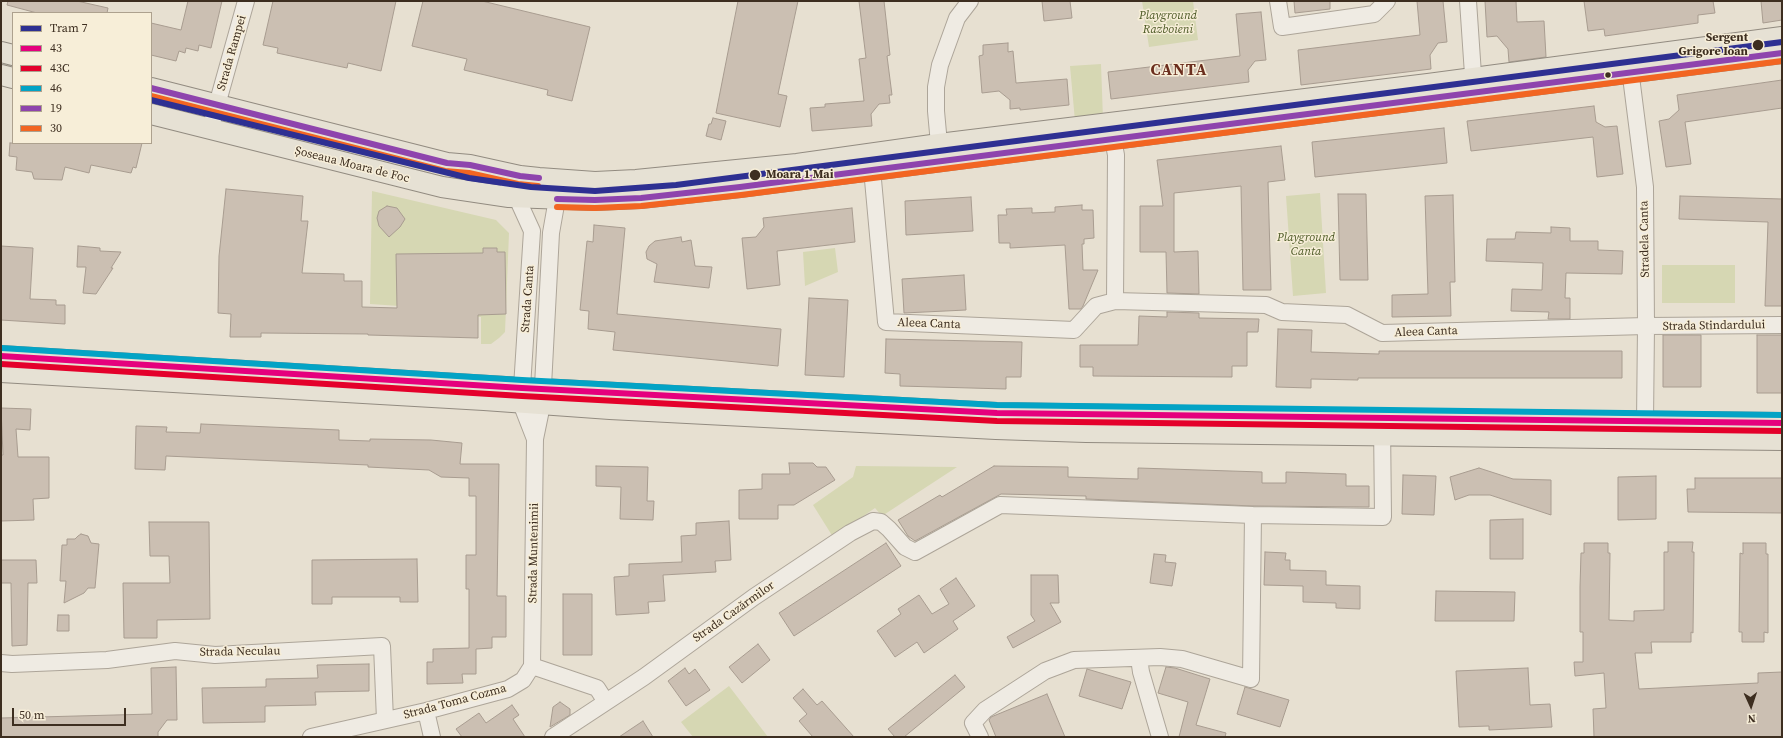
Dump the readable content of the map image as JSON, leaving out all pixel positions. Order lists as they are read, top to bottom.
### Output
{
  "streets": {
    "main road": ["Șoseaua Moara de Foc"],
    "street": [
      "Strada Rampei",
      "Stradela Canta",
      "Strada Canta",
      "Aleea Canta",
      "Strada Stindardului",
      "Strada Muntenimii",
      "Strada Cazărmilor",
      "Strada Neculau",
      "Strada Toma Cozma"
    ]
  },
  "crossings": [
    ["Strada Rampei", "Șoseaua Moara de Foc"],
    ["Șoseaua Moara de Foc", "Strada Canta"],
    ["Stradela Canta", "Aleea Canta"],
    ["Stradela Canta", "Strada Stindardului"],
    ["Strada Canta", "Strada Muntenimii"],
    ["Aleea Canta", "Strada Stindardului"],
    ["Strada Muntenimii", "Strada Toma Cozma"],
    ["Strada Neculau", "Strada Toma Cozma"]
  ],
  "districts": ["CANTA"],
  "parks": ["Playground Razboieni", "Playground Canta"],
  "places": ["Sergent Grigore Ioan", "Moara 1 Mai"],
  "lines": [
    "tram line 7",
    "transit line 19",
    "transit line 30",
    "transit line 46",
    "transit line 43",
    "transit line 43C"
  ],
  "legend": [
    "Tram 7",
    "43",
    "43C",
    "46",
    "19",
    "30"
  ],
  "scale_bar": "50 m",
  "north": "bottom"
}
